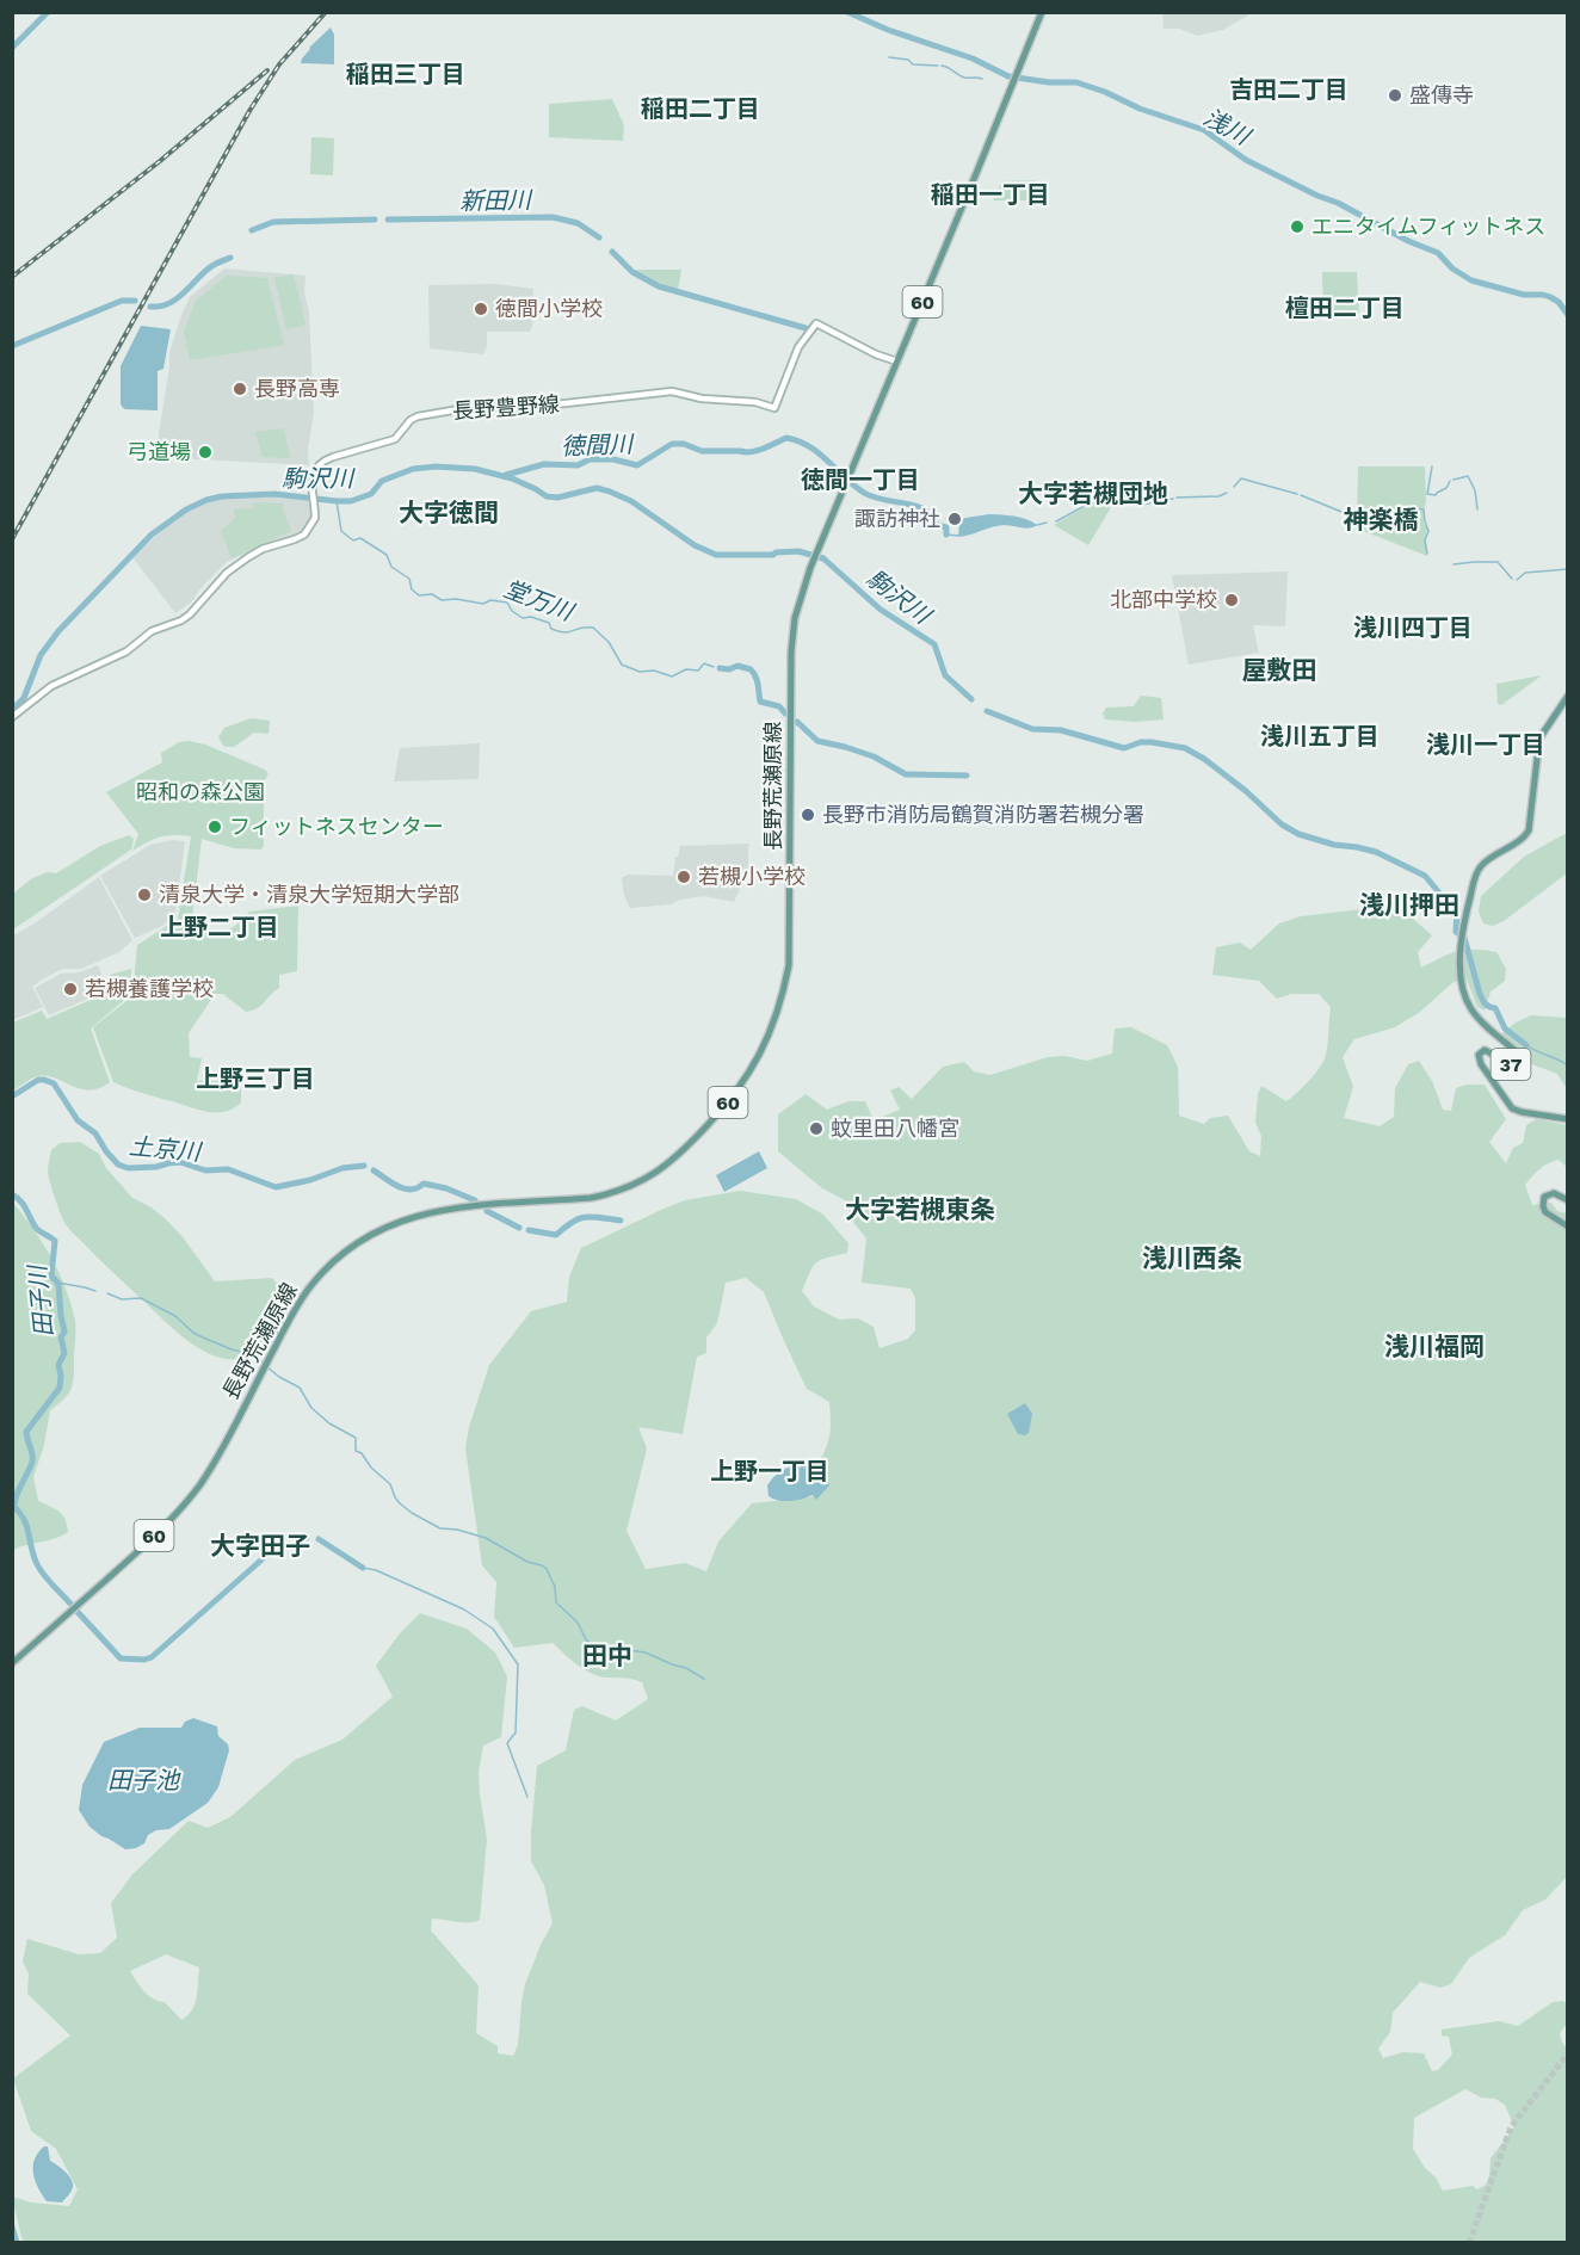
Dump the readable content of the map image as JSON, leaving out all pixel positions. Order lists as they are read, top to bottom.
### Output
{
  "streets": {
    "main road": [
      "60",
      "長野豊野線",
      "長野荒瀬原線",
      "37"
    ]
  },
  "crossings": [
    ["長野豊野線", "長野荒瀬原線"]
  ],
  "districts": [
    "稲田三丁目",
    "吉田二丁目",
    "稲田二丁目",
    "稲田一丁目",
    "檀田二丁目",
    "徳間一丁目",
    "大字若槻団地",
    "大字徳間",
    "神楽橋",
    "浅川四丁目",
    "屋敷田",
    "浅川五丁目",
    "浅川一丁目",
    "浅川押田",
    "上野二丁目",
    "上野三丁目",
    "大字若槻東条",
    "浅川西条",
    "浅川福岡",
    "上野一丁目",
    "大字田子",
    "田中"
  ],
  "water": [
    "浅川",
    "新田川",
    "徳間川",
    "駒沢川",
    "堂万川",
    "土京川",
    "田子川",
    "田子池"
  ],
  "parks": ["昭和の森公園"],
  "places": [
    "盛傳寺",
    "エニタイムフィットネス",
    "徳間小学校",
    "長野高専",
    "弓道場",
    "諏訪神社",
    "北部中学校",
    "長野市消防局鶴賀消防署若槻分署",
    "フィットネスセンター",
    "若槻小学校",
    "清泉大学・清泉大学短期大学部",
    "若槻養護学校",
    "蚊里田八幡宮"
  ]
}
